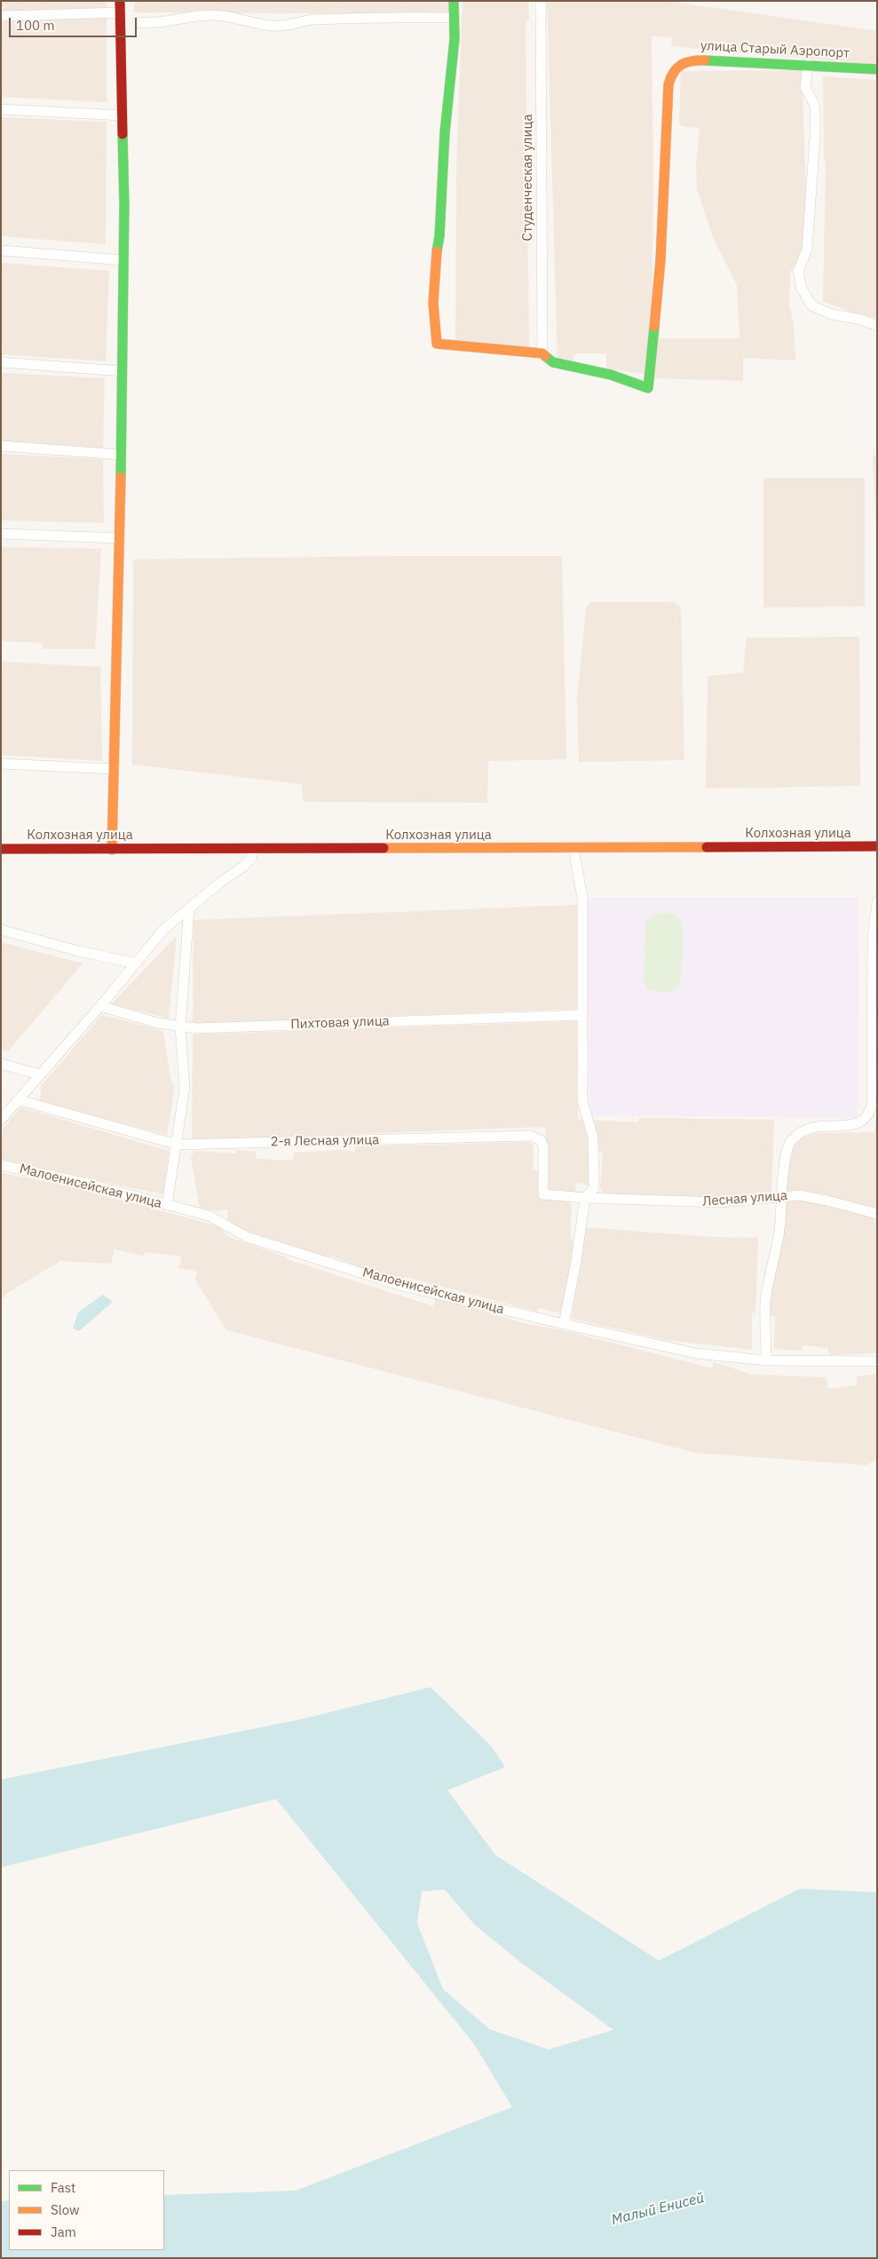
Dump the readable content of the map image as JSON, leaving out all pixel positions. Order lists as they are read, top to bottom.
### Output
{
  "streets": {
    "street": [
      "улица Старый Аэропорт",
      "Студенческая улица",
      "Колхозная улица",
      "Пихтовая улица",
      "2-я Лесная улица",
      "Малоенисейская улица",
      "Лесная улица"
    ]
  },
  "crossings": [
    ["улица Старый Аэропорт", "Студенческая улица"],
    ["2-я Лесная улица", "Лесная улица"]
  ],
  "water": ["Малый Енисей"],
  "legend": ["Fast", "Slow", "Jam"],
  "scale_bar": "100 m"
}
